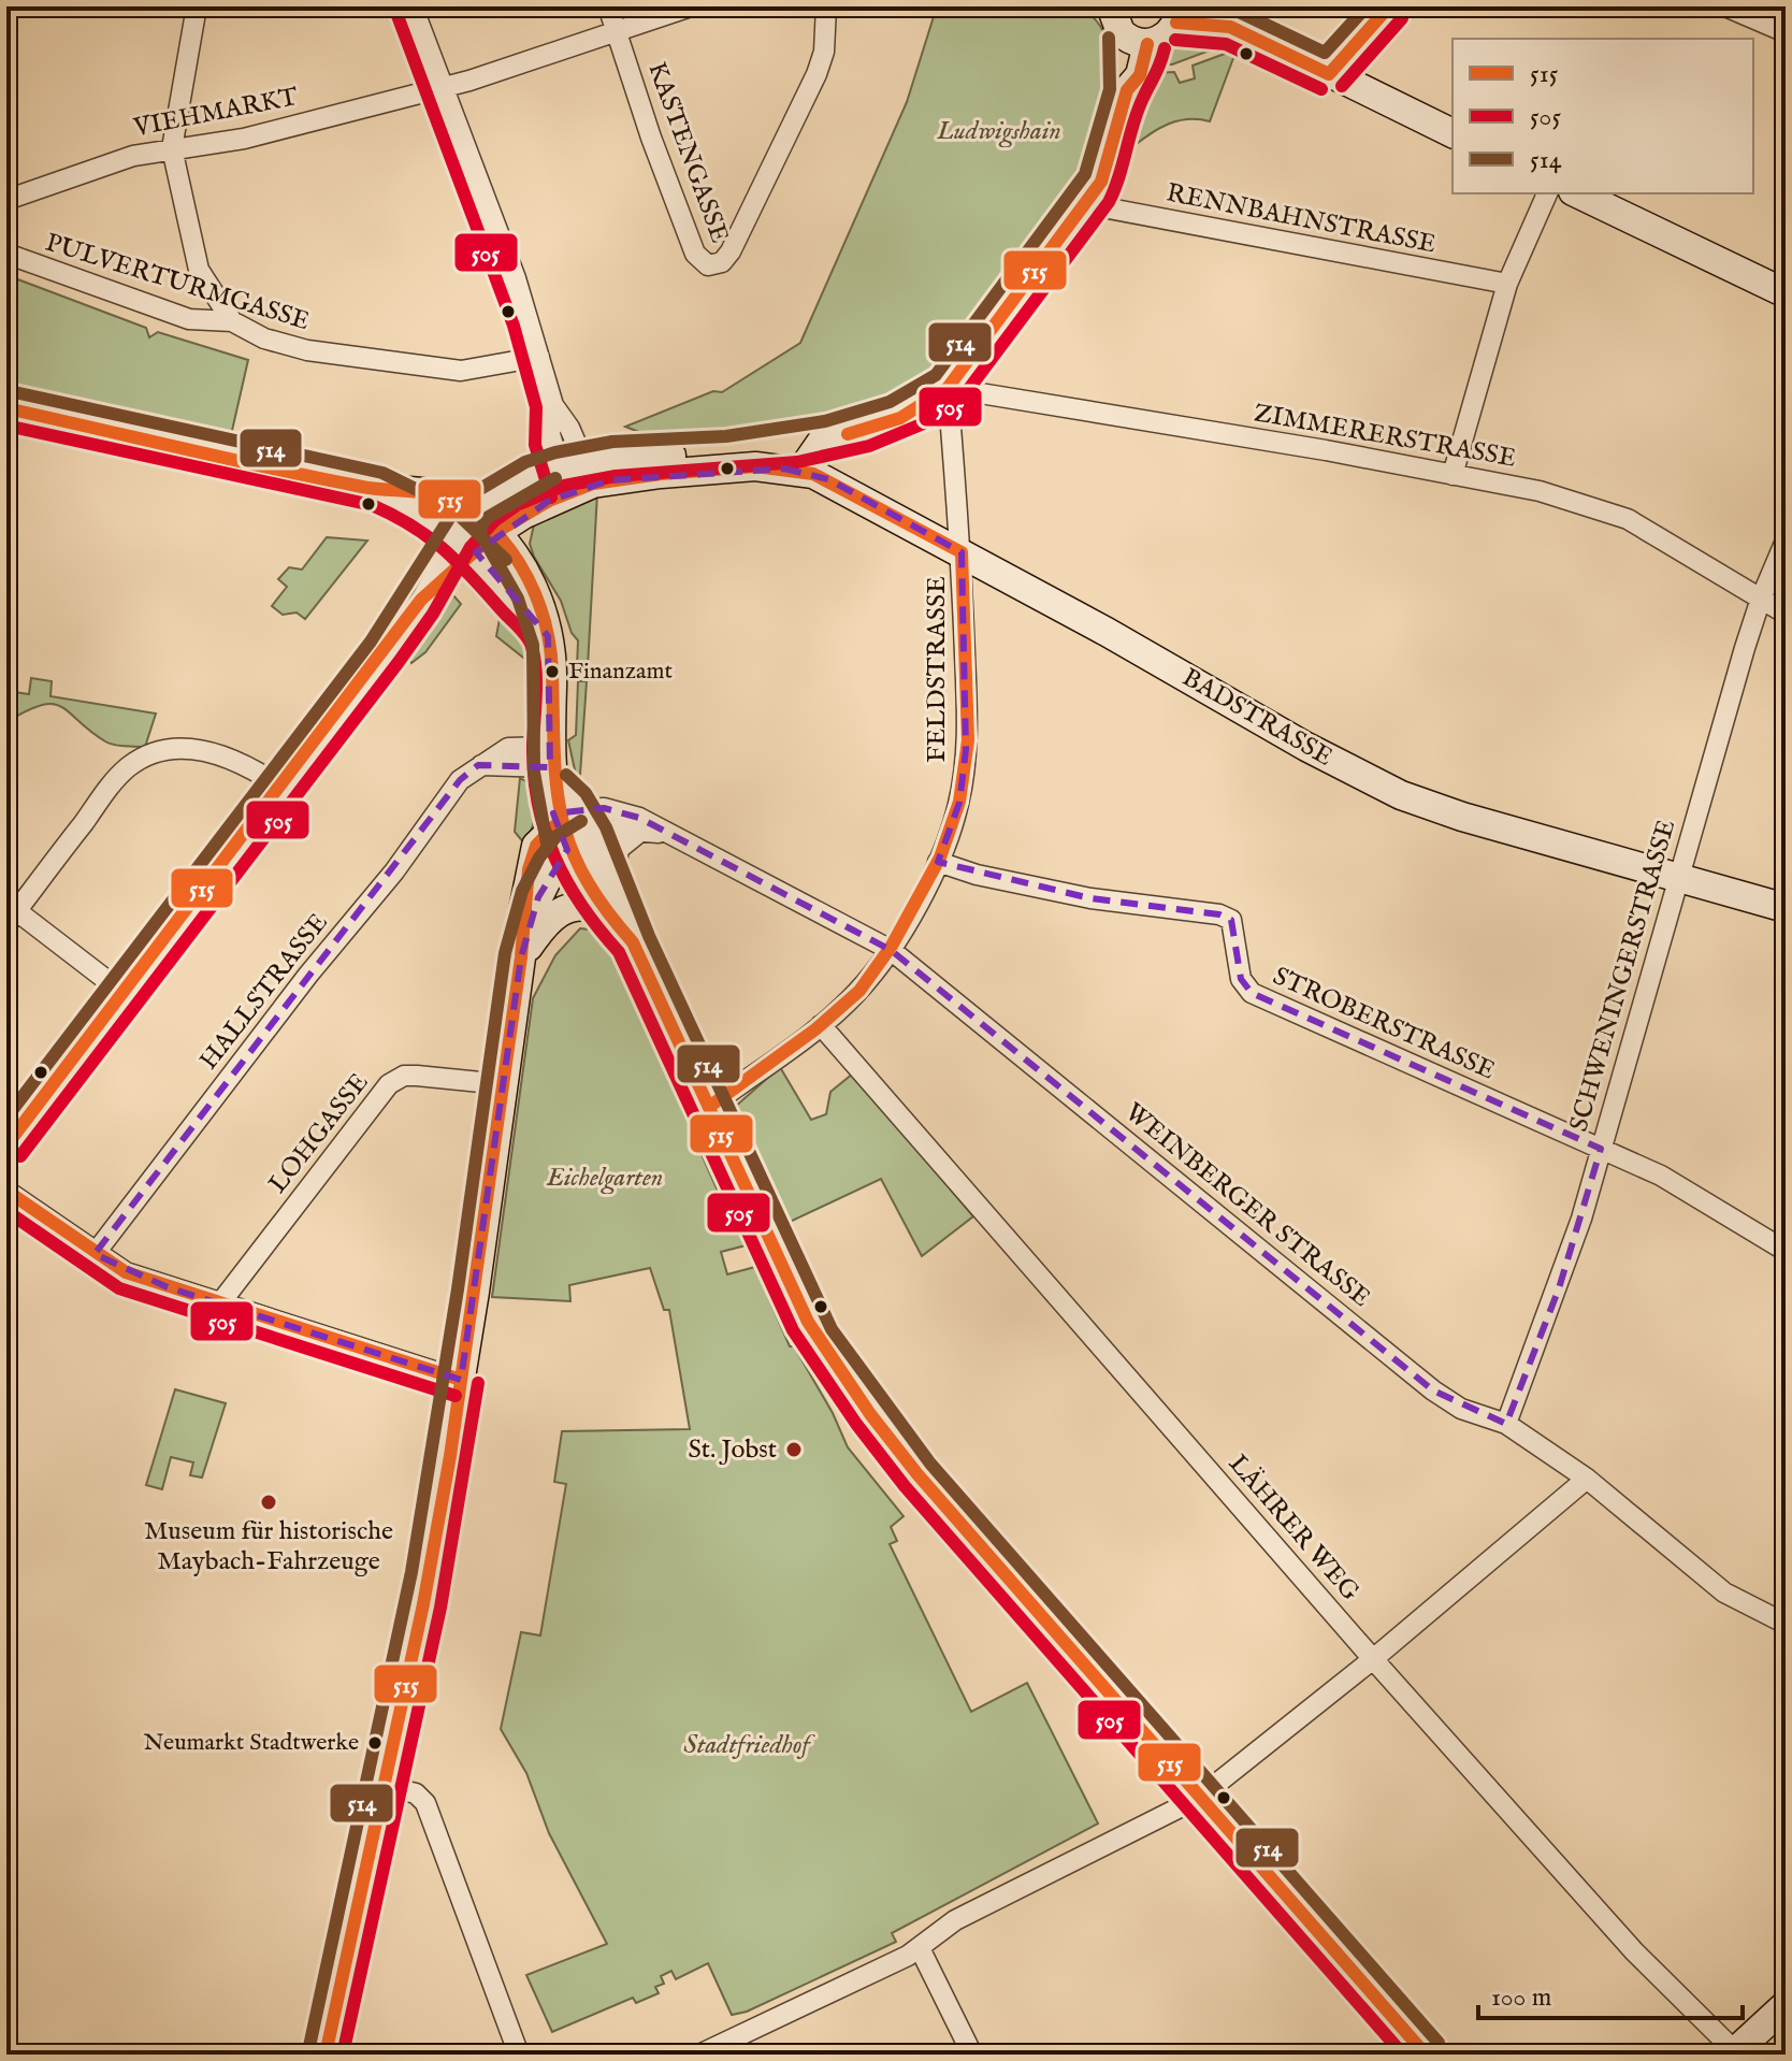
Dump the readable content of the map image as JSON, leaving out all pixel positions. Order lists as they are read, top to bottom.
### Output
{
  "streets": {
    "main road": ["BADSTRASSE"],
    "street": [
      "VIEHMARKT",
      "KASTENGASSE",
      "RENNBAHNSTRASSE",
      "PULVERTURMGASSE",
      "ZIMMERERSTRASSE",
      "FELDSTRASSE",
      "SCHWENINGERSTRASSE",
      "HALLSTRASSE",
      "STROBERSTRASSE",
      "LOHGASSE",
      "WEINBERGER STRASSE",
      "LÄHRER WEG"
    ]
  },
  "crossings": [
    ["VIEHMARKT", "KASTENGASSE"],
    ["ZIMMERERSTRASSE", "FELDSTRASSE"],
    ["ZIMMERERSTRASSE", "SCHWENINGERSTRASSE"],
    ["FELDSTRASSE", "BADSTRASSE"],
    ["FELDSTRASSE", "STROBERSTRASSE"],
    ["FELDSTRASSE", "WEINBERGER STRASSE"],
    ["FELDSTRASSE", "LÄHRER WEG"],
    ["BADSTRASSE", "SCHWENINGERSTRASSE"],
    ["SCHWENINGERSTRASSE", "STROBERSTRASSE"],
    ["SCHWENINGERSTRASSE", "WEINBERGER STRASSE"]
  ],
  "parks": ["Ludwigshain", "Eichelgarten", "Stadtfriedhof"],
  "places": [
    "Finanzamt",
    "St. Jobst",
    "Museum für historische Maybach-Fahrzeuge",
    "Neumarkt Stadtwerke"
  ],
  "lines": ["transit line 515", "transit line 514", "transit line 505"],
  "legend": ["515", "505", "514"],
  "scale_bar": "100 m"
}
